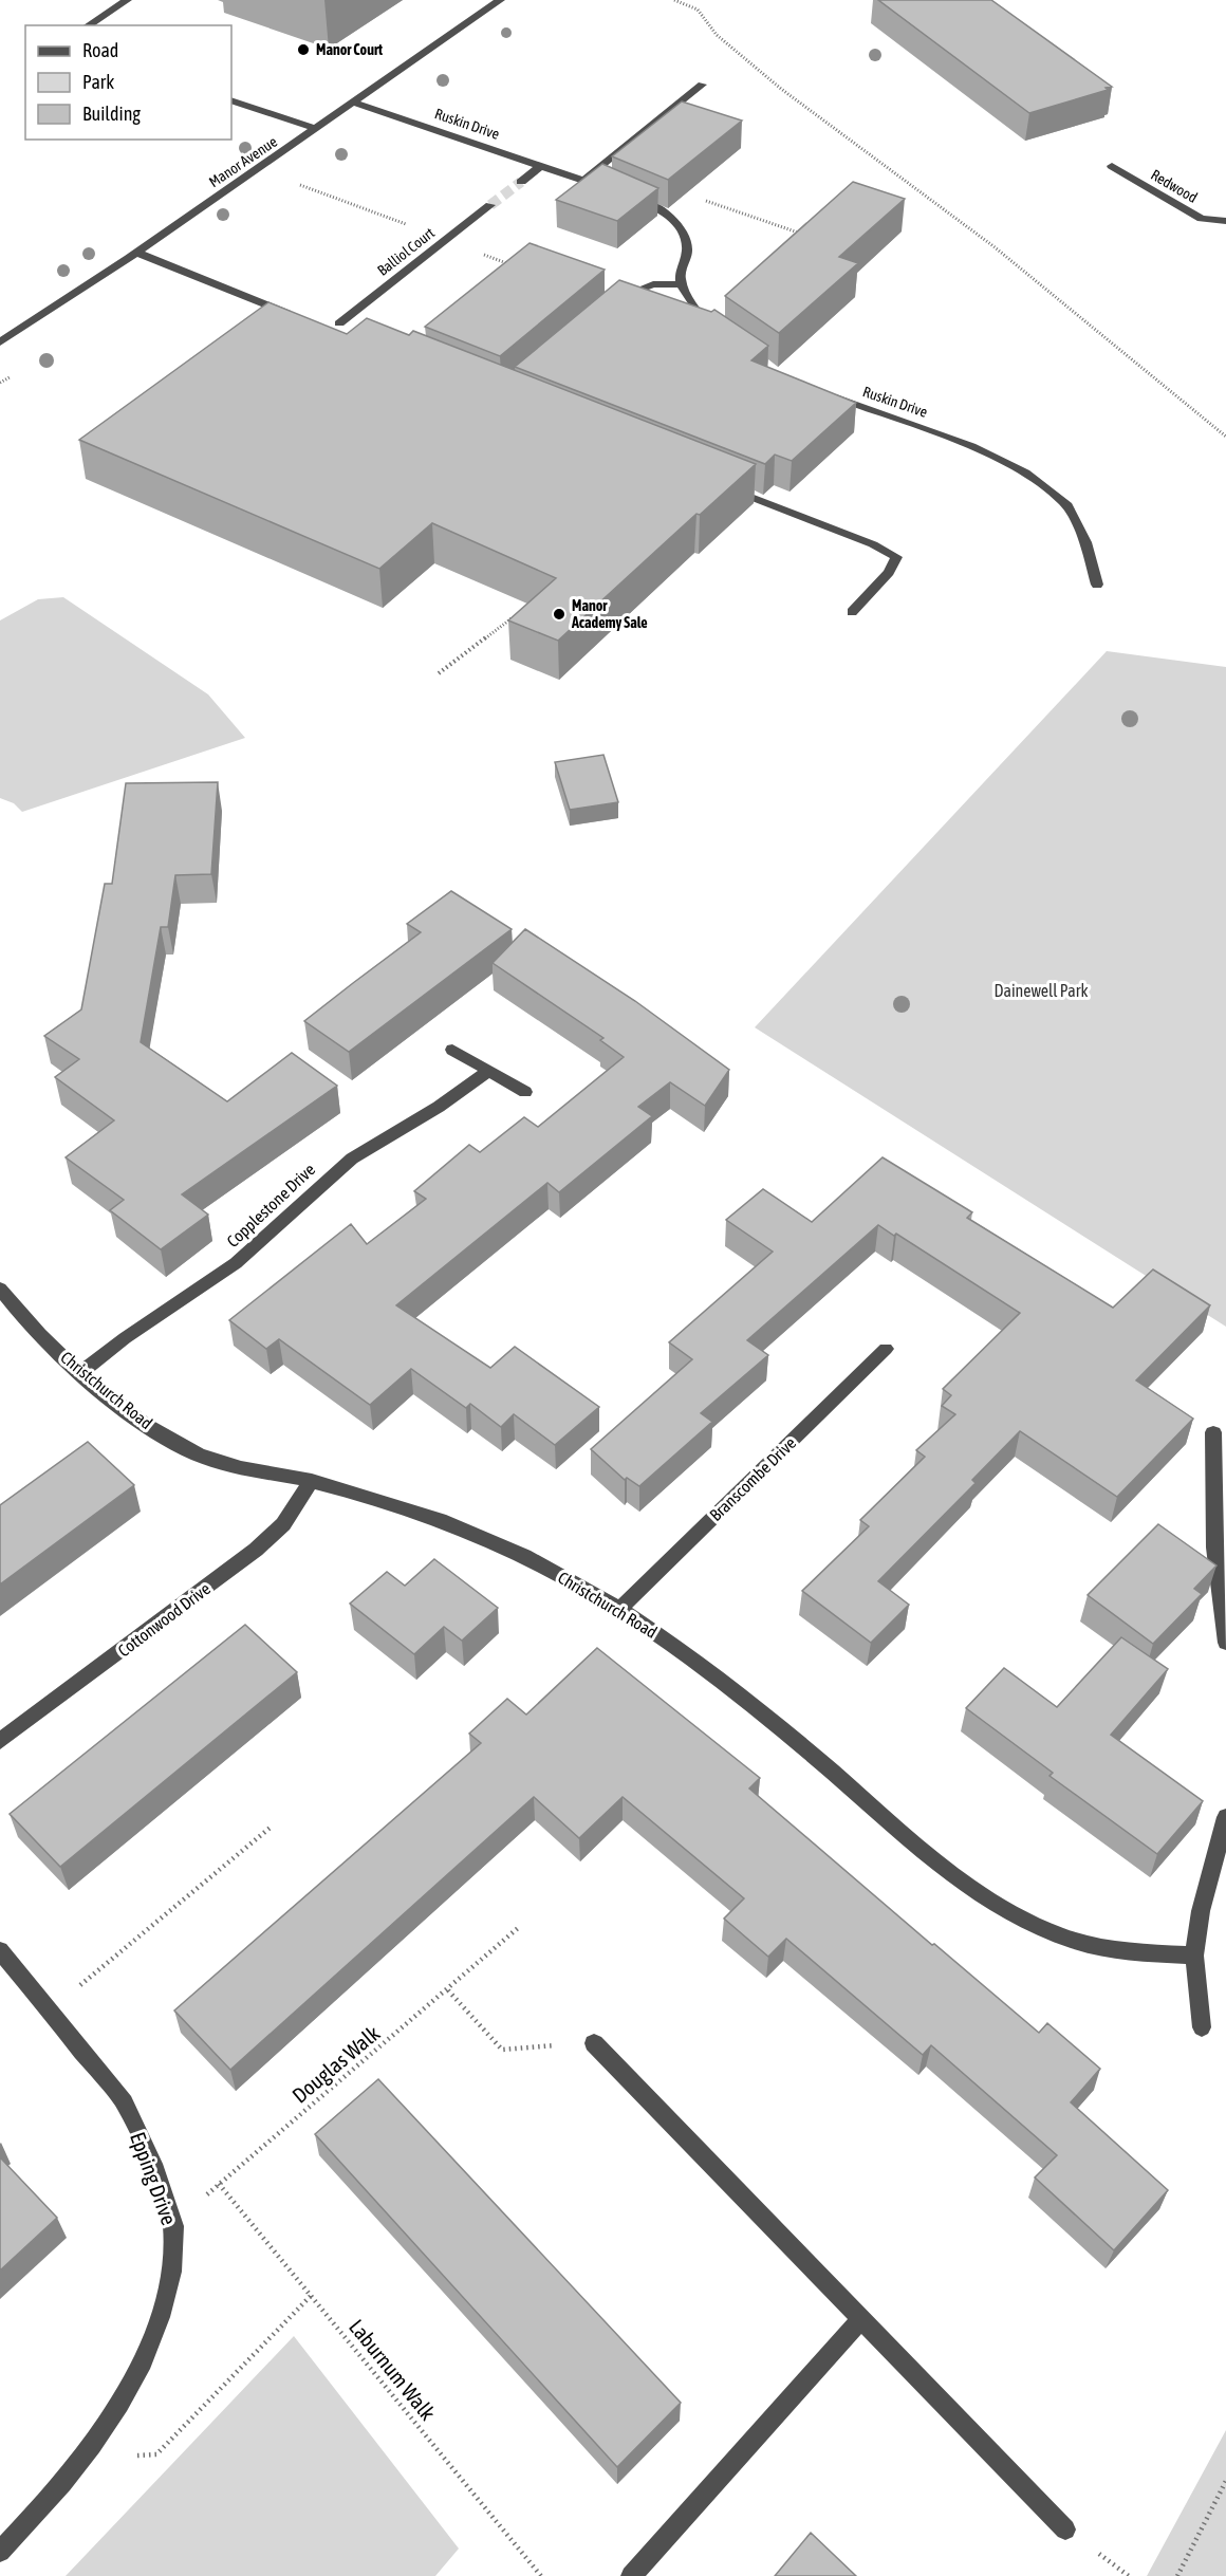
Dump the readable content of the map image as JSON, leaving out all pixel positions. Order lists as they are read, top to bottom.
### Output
{
  "streets": {
    "street": [
      "Ruskin Drive",
      "Manor Avenue",
      "Redwood",
      "Balliol Court",
      "Copplestone Drive",
      "Christchurch Road",
      "Branscombe Drive",
      "Cottonwood Drive",
      "Epping Drive"
    ],
    "path": ["Douglas Walk", "Laburnum Walk"]
  },
  "crossings": [
    ["Ruskin Drive", "Manor Avenue"],
    ["Copplestone Drive", "Christchurch Road"],
    ["Christchurch Road", "Branscombe Drive"],
    ["Christchurch Road", "Cottonwood Drive"],
    ["Douglas Walk", "Epping Drive"],
    ["Douglas Walk", "Laburnum Walk"]
  ],
  "parks": ["Dainewell Park"],
  "places": ["Manor Court", "Manor Academy Sale"],
  "legend": ["Road", "Park", "Building"]
}
